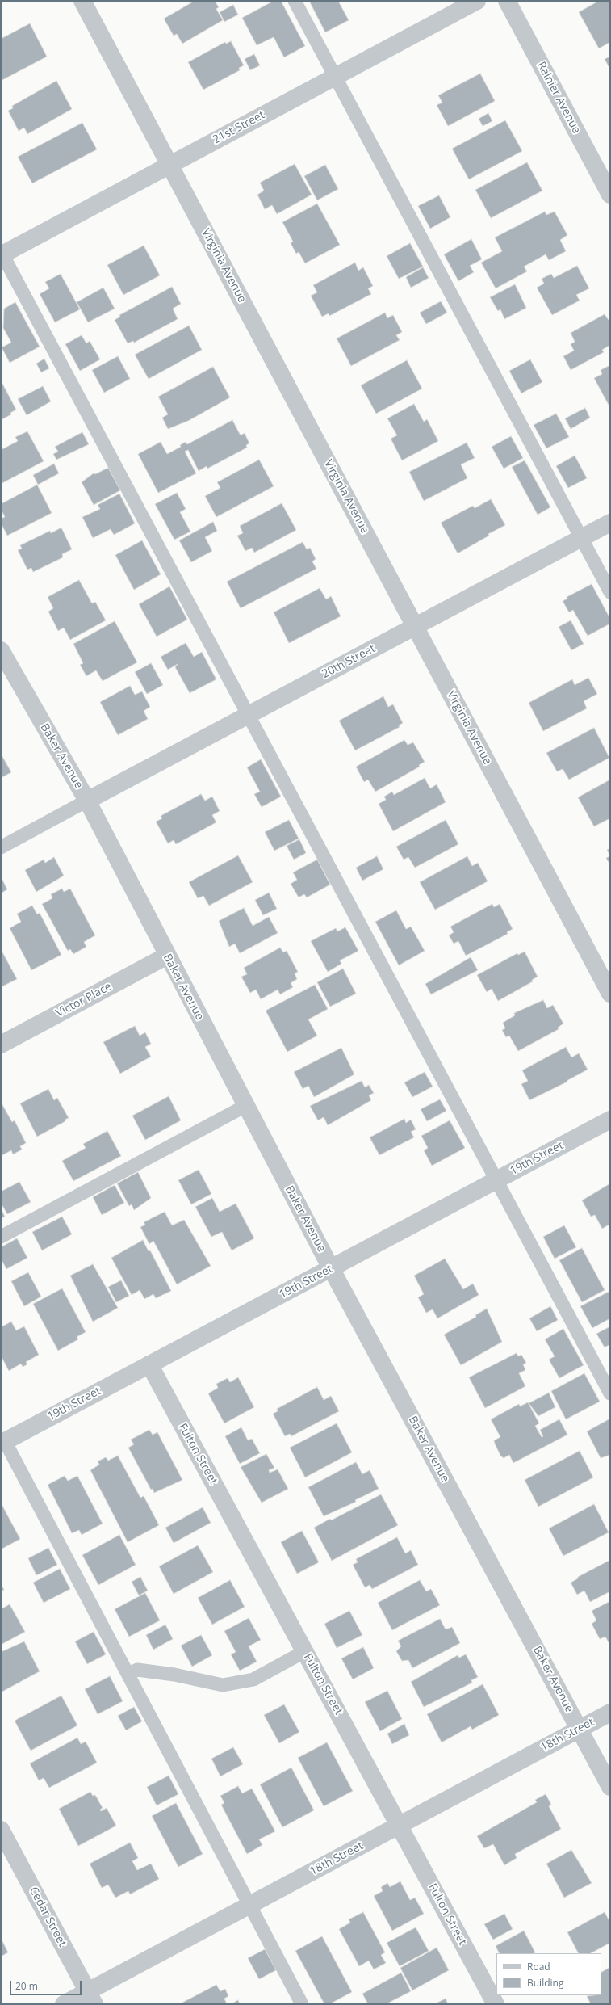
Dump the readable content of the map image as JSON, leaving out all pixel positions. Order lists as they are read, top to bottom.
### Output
{
  "streets": {
    "street": [
      "Rainier Avenue",
      "21st Street",
      "Virginia Avenue",
      "20th Street",
      "Baker Avenue",
      "Victor Place",
      "19th Street",
      "Fulton Street",
      "18th Street",
      "Cedar Street"
    ]
  },
  "crossings": [
    ["21st Street", "Virginia Avenue"],
    ["Virginia Avenue", "20th Street"],
    ["20th Street", "Baker Avenue"],
    ["Baker Avenue", "Victor Place"],
    ["Baker Avenue", "19th Street"],
    ["Baker Avenue", "18th Street"],
    ["19th Street", "Fulton Street"],
    ["Fulton Street", "18th Street"],
    ["18th Street", "Cedar Street"]
  ],
  "legend": ["Road", "Building"],
  "scale_bar": "20 m"
}
